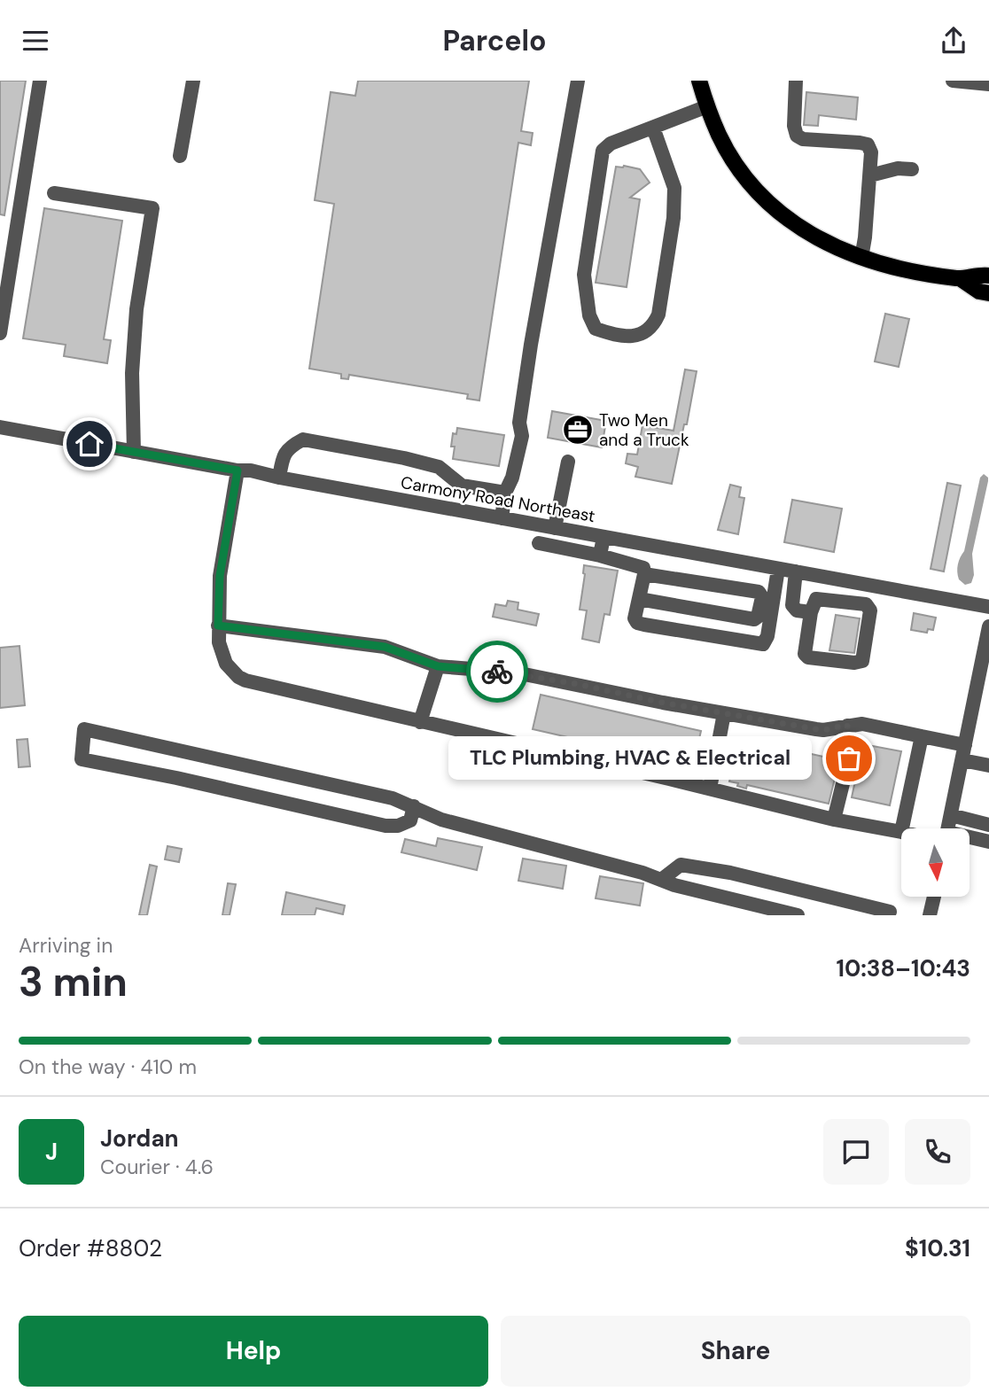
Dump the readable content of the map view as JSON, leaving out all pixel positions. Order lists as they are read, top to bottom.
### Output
{
  "streets": {
    "street": ["Carmony Road Northeast"]
  },
  "places": {
    "office": ["Two Men and a Truck"],
    "other": ["TLC Plumbing, HVAC & Electrical"]
  },
  "north": "bottom",
  "page": {
    "header": "Parcelo",
    "bubble": "TLC Plumbing, HVAC & Electrical",
    "heading": ["3 min", "Arriving in", "10:38–10:43"],
    "panel": [
      "Jordan",
      "Courier · 4.6",
      "Order #8802",
      "$10.31"
    ],
    "bar": "On the way · 410 m",
    "round": "J",
    "buttons": ["Help", "Share"]
  }
}
